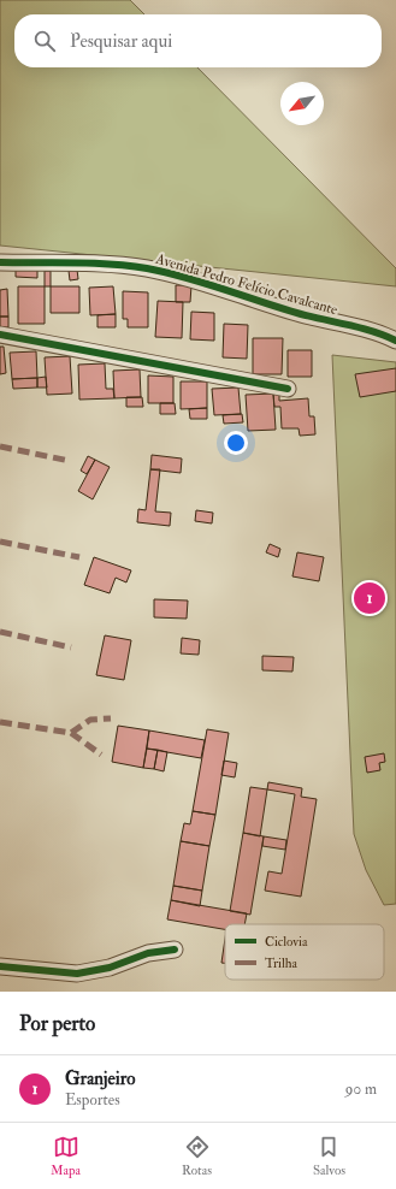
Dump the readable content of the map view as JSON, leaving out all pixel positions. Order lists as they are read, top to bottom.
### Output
{
  "streets": {
    "street": ["Avenida Pedro Felício Cavalcante"]
  },
  "legend": ["Ciclovia", "Trilha"],
  "north": "bottom left",
  "page": {
    "search": "Pesquisar aqui",
    "pins": "1",
    "heading": "Por perto",
    "list": [
      {
        "mark": "1",
        "name": "Granjeiro",
        "note": "Esportes",
        "value": "90 m"
      }
    ],
    "nav": ["Mapa", "Rotas", "Salvos"]
  }
}
